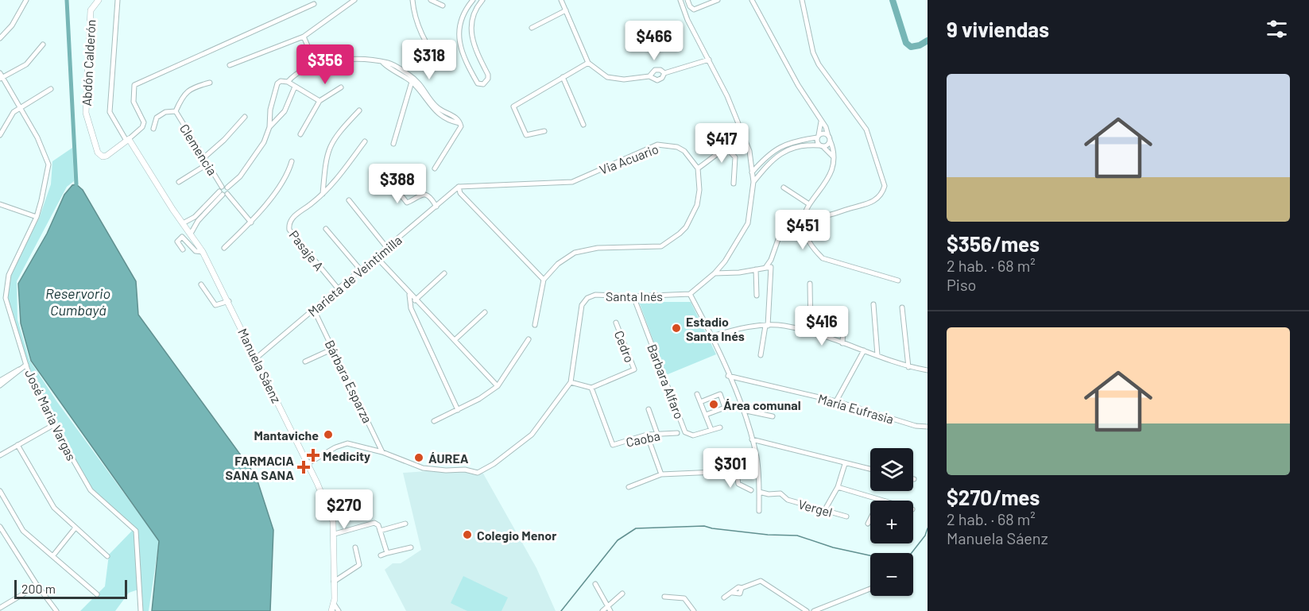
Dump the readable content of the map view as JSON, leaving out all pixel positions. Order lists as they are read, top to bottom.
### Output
{
  "streets": {
    "street": [
      "Abdón Calderón",
      "Clemencia",
      "Via Acuario",
      "Pasaje A",
      "Marieta de Veintimilla",
      "Santa Inés",
      "Cedro",
      "Manuela Sáenz",
      "Bárbara Esparza",
      "Barbara Alfaro",
      "María Eufrasia",
      "José Maria Vargas",
      "Caoba",
      "Vergel"
    ]
  },
  "crossings": [
    ["Abdón Calderón", "Manuela Sáenz"],
    ["Via Acuario", "Marieta de Veintimilla"],
    ["Pasaje A", "Marieta de Veintimilla"],
    ["Marieta de Veintimilla", "Manuela Sáenz"],
    ["Marieta de Veintimilla", "Bárbara Esparza"],
    ["Santa Inés", "Manuela Sáenz"],
    ["Santa Inés", "Bárbara Esparza"],
    ["Santa Inés", "Barbara Alfaro"],
    ["Cedro", "Caoba"]
  ],
  "water": ["Reservorio Cumbayá"],
  "places": {
    "other": [
      "Estadio Santa Inés",
      "Área comunal",
      "Mantaviche",
      "ÁUREA",
      "Colegio Menor"
    ],
    "health": ["Medicity", "FARMACIA SANA SANA"]
  },
  "scale_bar": "200 m",
  "page": {
    "heading": "9 viviendas",
    "price": [
      "$466",
      "$318",
      "$356",
      "$417",
      "$388",
      "$451",
      "$416",
      "$301",
      "$270"
    ],
    "list": [
      {
        "name": "$356/mes",
        "note": "2 hab. · 68 m² · Piso"
      },
      {
        "name": "$270/mes",
        "note": "2 hab. · 68 m² · Manuela Sáenz"
      }
    ],
    "map_buttons": ["+", "−"],
    "scale": "200 m"
  }
}
